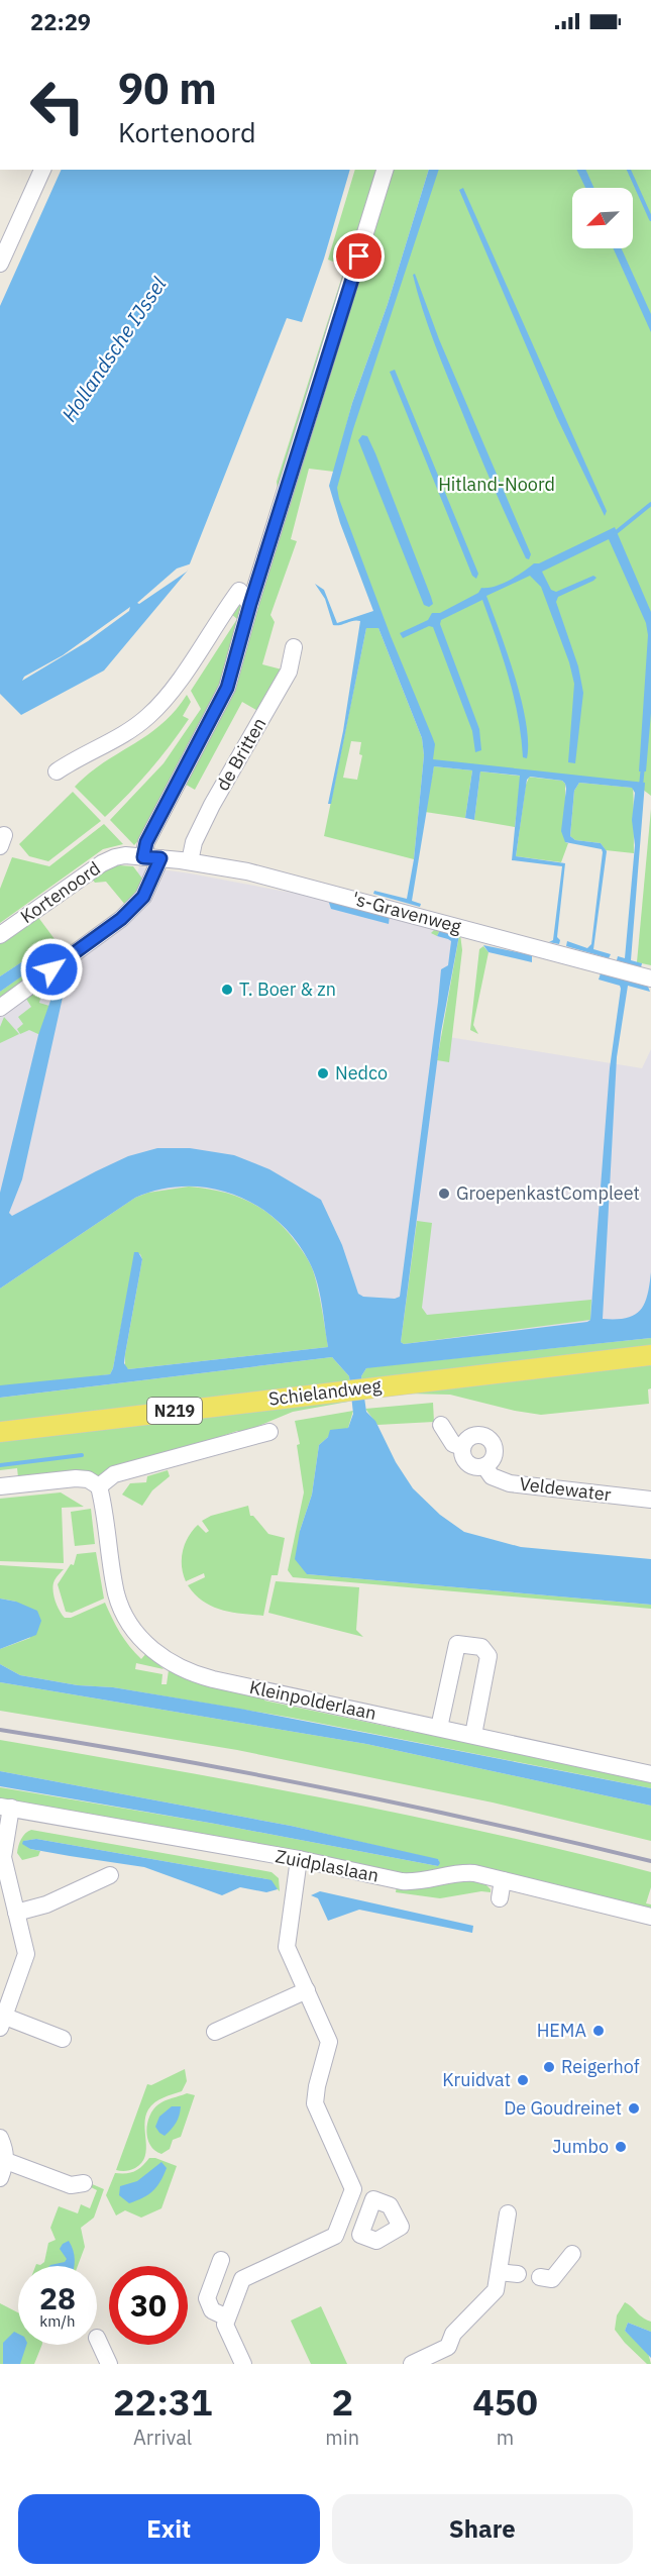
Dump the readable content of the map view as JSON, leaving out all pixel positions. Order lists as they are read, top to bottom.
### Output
{
  "streets": {
    "main road": ["Schielandweg", "N219"],
    "street": [
      "de Britten",
      "Kortenoord",
      "'s-Gravenweg",
      "Veldewater",
      "Kleinpolderlaan",
      "Zuidplaslaan"
    ]
  },
  "crossings": [
    ["de Britten", "'s-Gravenweg"],
    ["Kortenoord", "'s-Gravenweg"]
  ],
  "water": ["Hollandsche IJssel"],
  "parks": ["Hitland-Noord"],
  "places": [
    "T. Boer & zn",
    "Nedco",
    "GroepenkastCompleet",
    "HEMA",
    "Reigerhof",
    "Kruidvat",
    "De Goudreinet",
    "Jumbo"
  ],
  "north": "bottom left",
  "page": {
    "status": "22:29",
    "turn": ["90 m", "Kortenoord"],
    "speed": "28 km/h",
    "limit": "30",
    "eta": [
      "22:31",
      "Arrival",
      "2",
      "min",
      "450",
      "m"
    ],
    "buttons": ["Exit", "Share"]
  }
}
